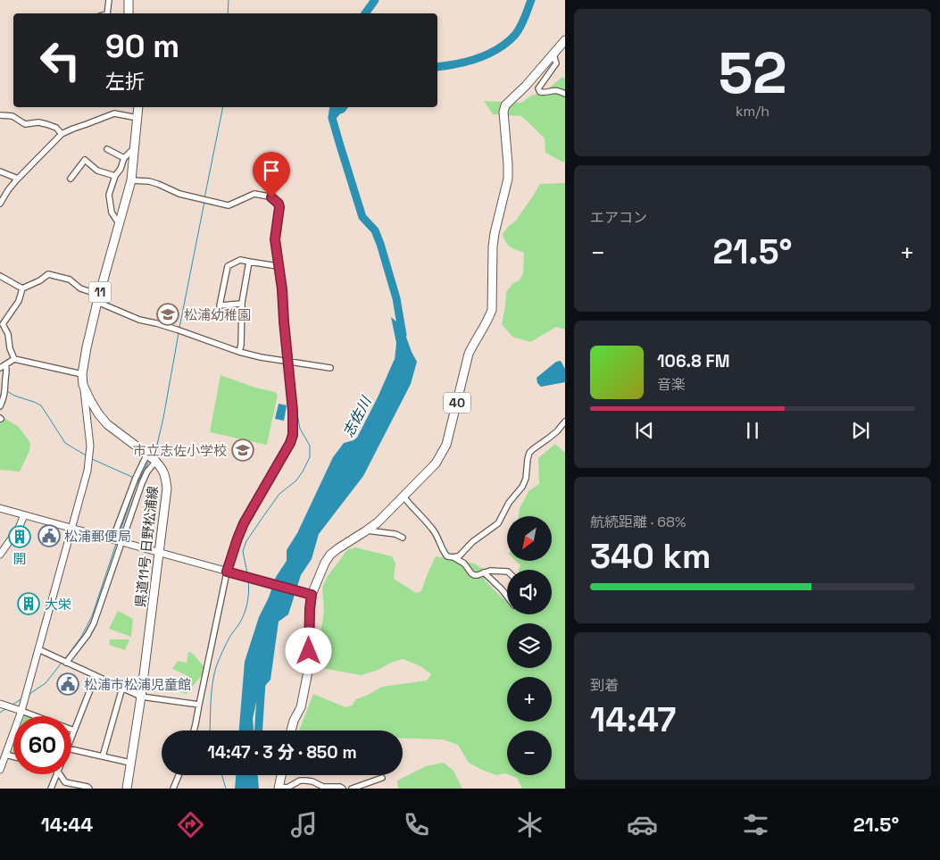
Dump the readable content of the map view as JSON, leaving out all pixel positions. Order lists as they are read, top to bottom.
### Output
{
  "streets": {
    "main road": ["11", "40", "県道11号 日野松浦線"]
  },
  "water": ["志佐川"],
  "places": {
    "school or university": ["松浦幼稚園", "市立志佐小学校"],
    "public building": ["松浦郵便局", "松浦市松浦児童館"],
    "building": ["開", "大栄"]
  },
  "north": "bottom left",
  "page": {
    "tile": [
      ["52", "km/h"],
      "エアコン",
      ["航続距離 · 68%", "340 km"],
      ["到着", "14:47"]
    ],
    "turn": ["90 m", "左折"],
    "heat": ["−", "21.5°", "+"],
    "song": ["106.8 FM", "音楽"],
    "map_buttons": ["+", "−"],
    "limit": "60",
    "trip": "14:47 · 3 分 · 850 m",
    "tabs": ["14:44", "21.5°"]
  }
}
